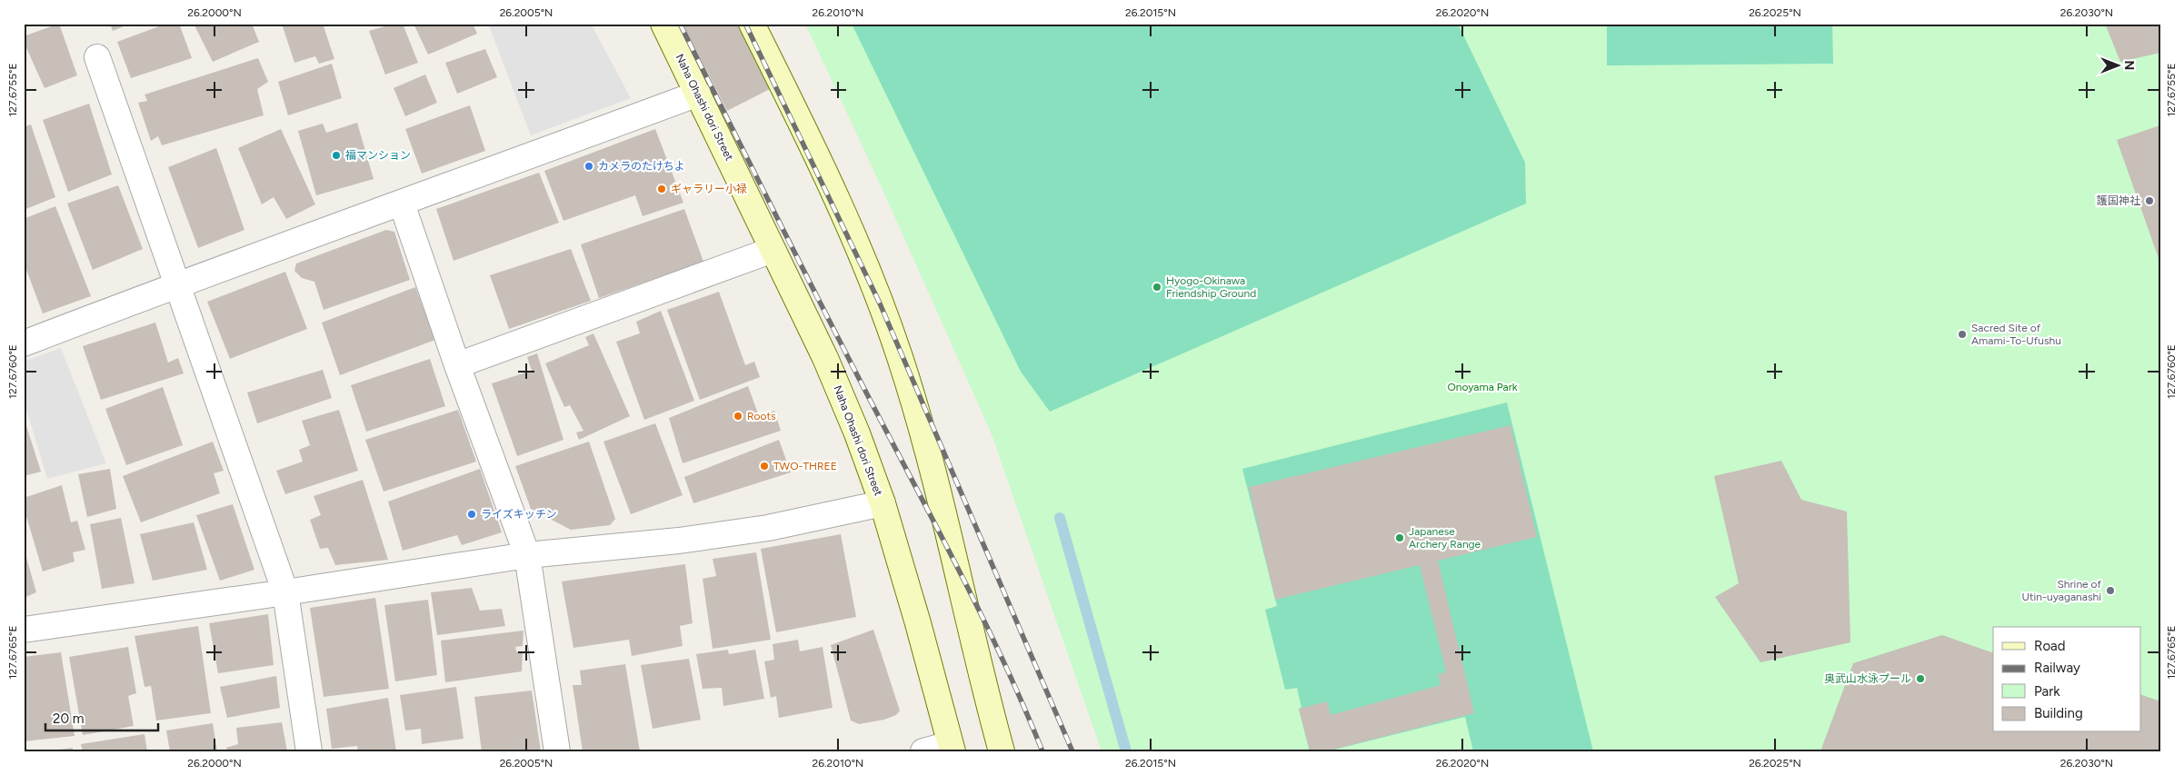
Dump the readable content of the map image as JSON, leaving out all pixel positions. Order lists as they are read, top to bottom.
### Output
{
  "streets": {
    "main road": ["Naha Ohashi dori Street"]
  },
  "parks": ["Onoyama Park"],
  "places": [
    "福マンション",
    "カメラのたけちよ",
    "ギャラリー小禄",
    "護国神社",
    "Hyogo-Okinawa Friendship Ground",
    "Sacred Site of Amami-To-Ufushu",
    "Roots",
    "TWO-THREE",
    "ライズキッチン",
    "Japanese Archery Range",
    "Shrine of Utin-uyaganashi",
    "奥武山水泳プール"
  ],
  "legend": [
    "Road",
    "Railway",
    "Park",
    "Building"
  ],
  "scale_bar": "20 m",
  "north": "right",
  "coordinates": [
    "26.2000°N",
    "26.2005°N",
    "26.2010°N",
    "26.2015°N",
    "26.2020°N",
    "26.2025°N",
    "26.2030°N",
    "127.6755°E",
    "127.6760°E",
    "127.6765°E"
  ]
}
